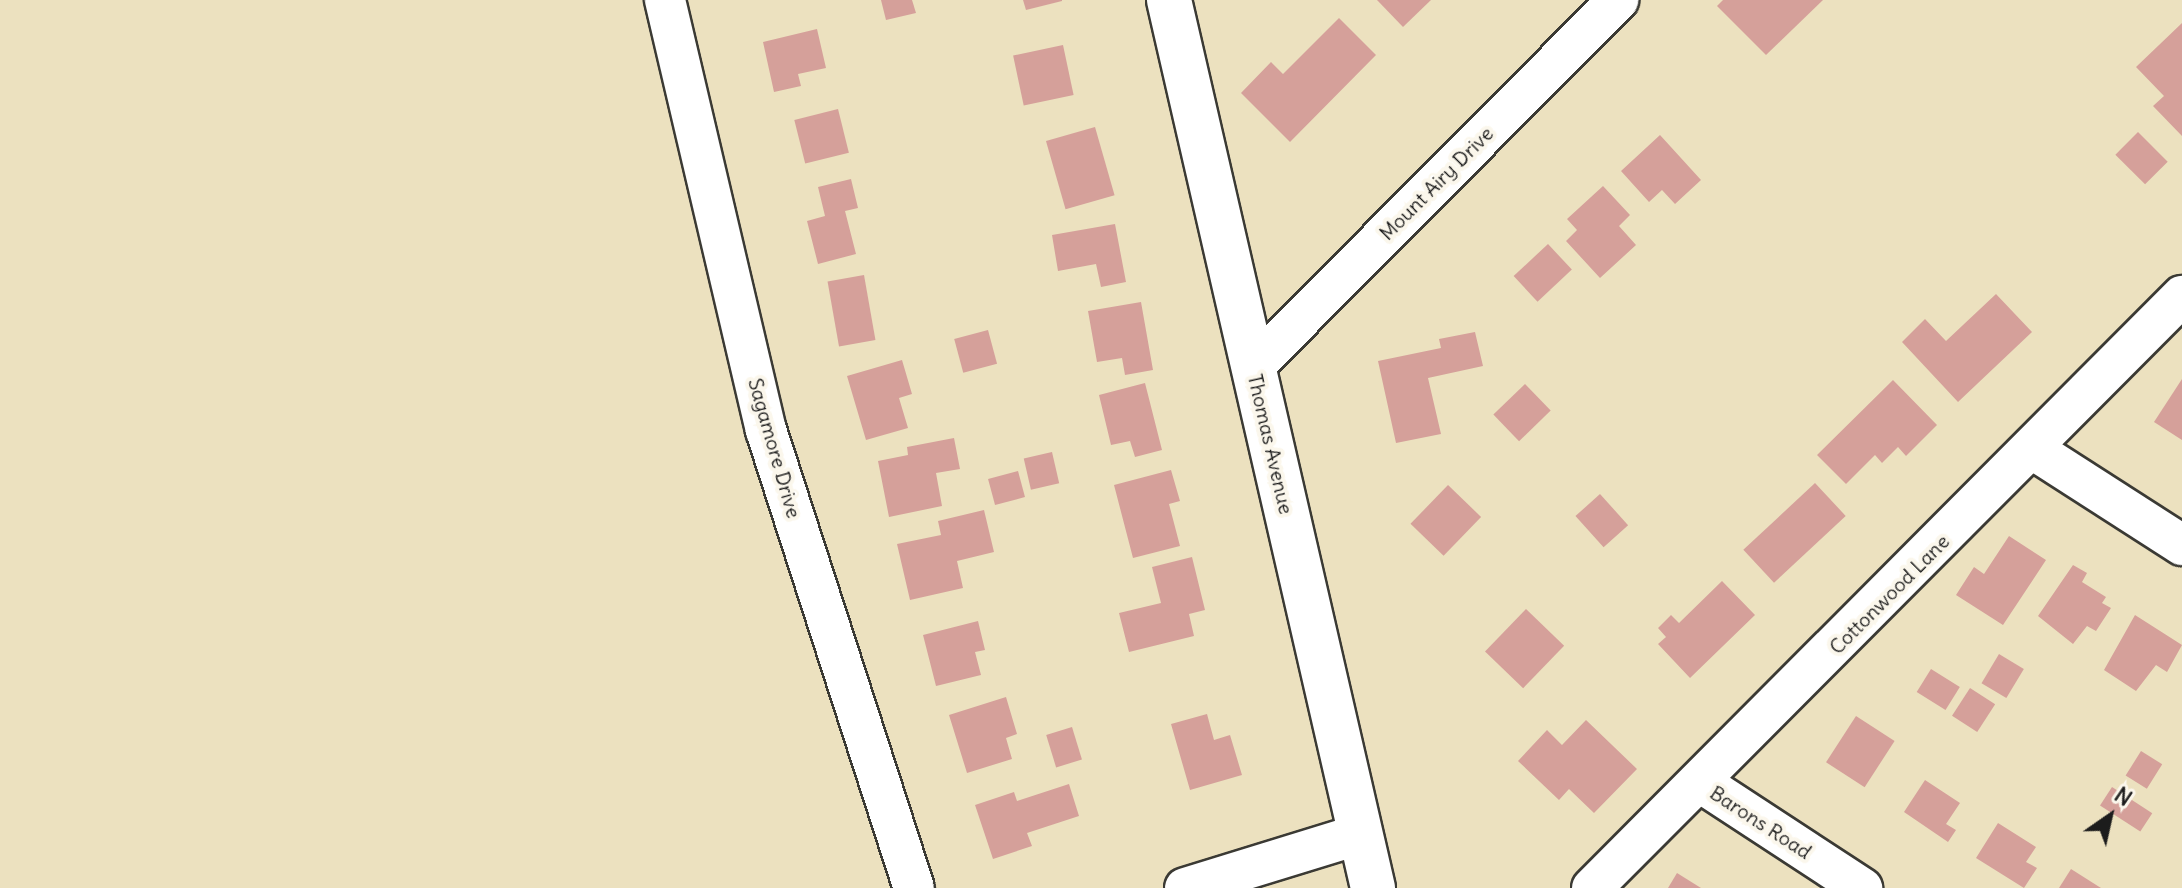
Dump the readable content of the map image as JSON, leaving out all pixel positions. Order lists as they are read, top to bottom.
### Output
{
  "streets": {
    "main road": ["Thomas Avenue"],
    "street": [
      "Mount Airy Drive",
      "Sagamore Drive",
      "Cottonwood Lane",
      "Barons Road"
    ]
  },
  "crossings": [
    ["Mount Airy Drive", "Thomas Avenue"],
    ["Cottonwood Lane", "Barons Road"]
  ],
  "north": "top right"
}
